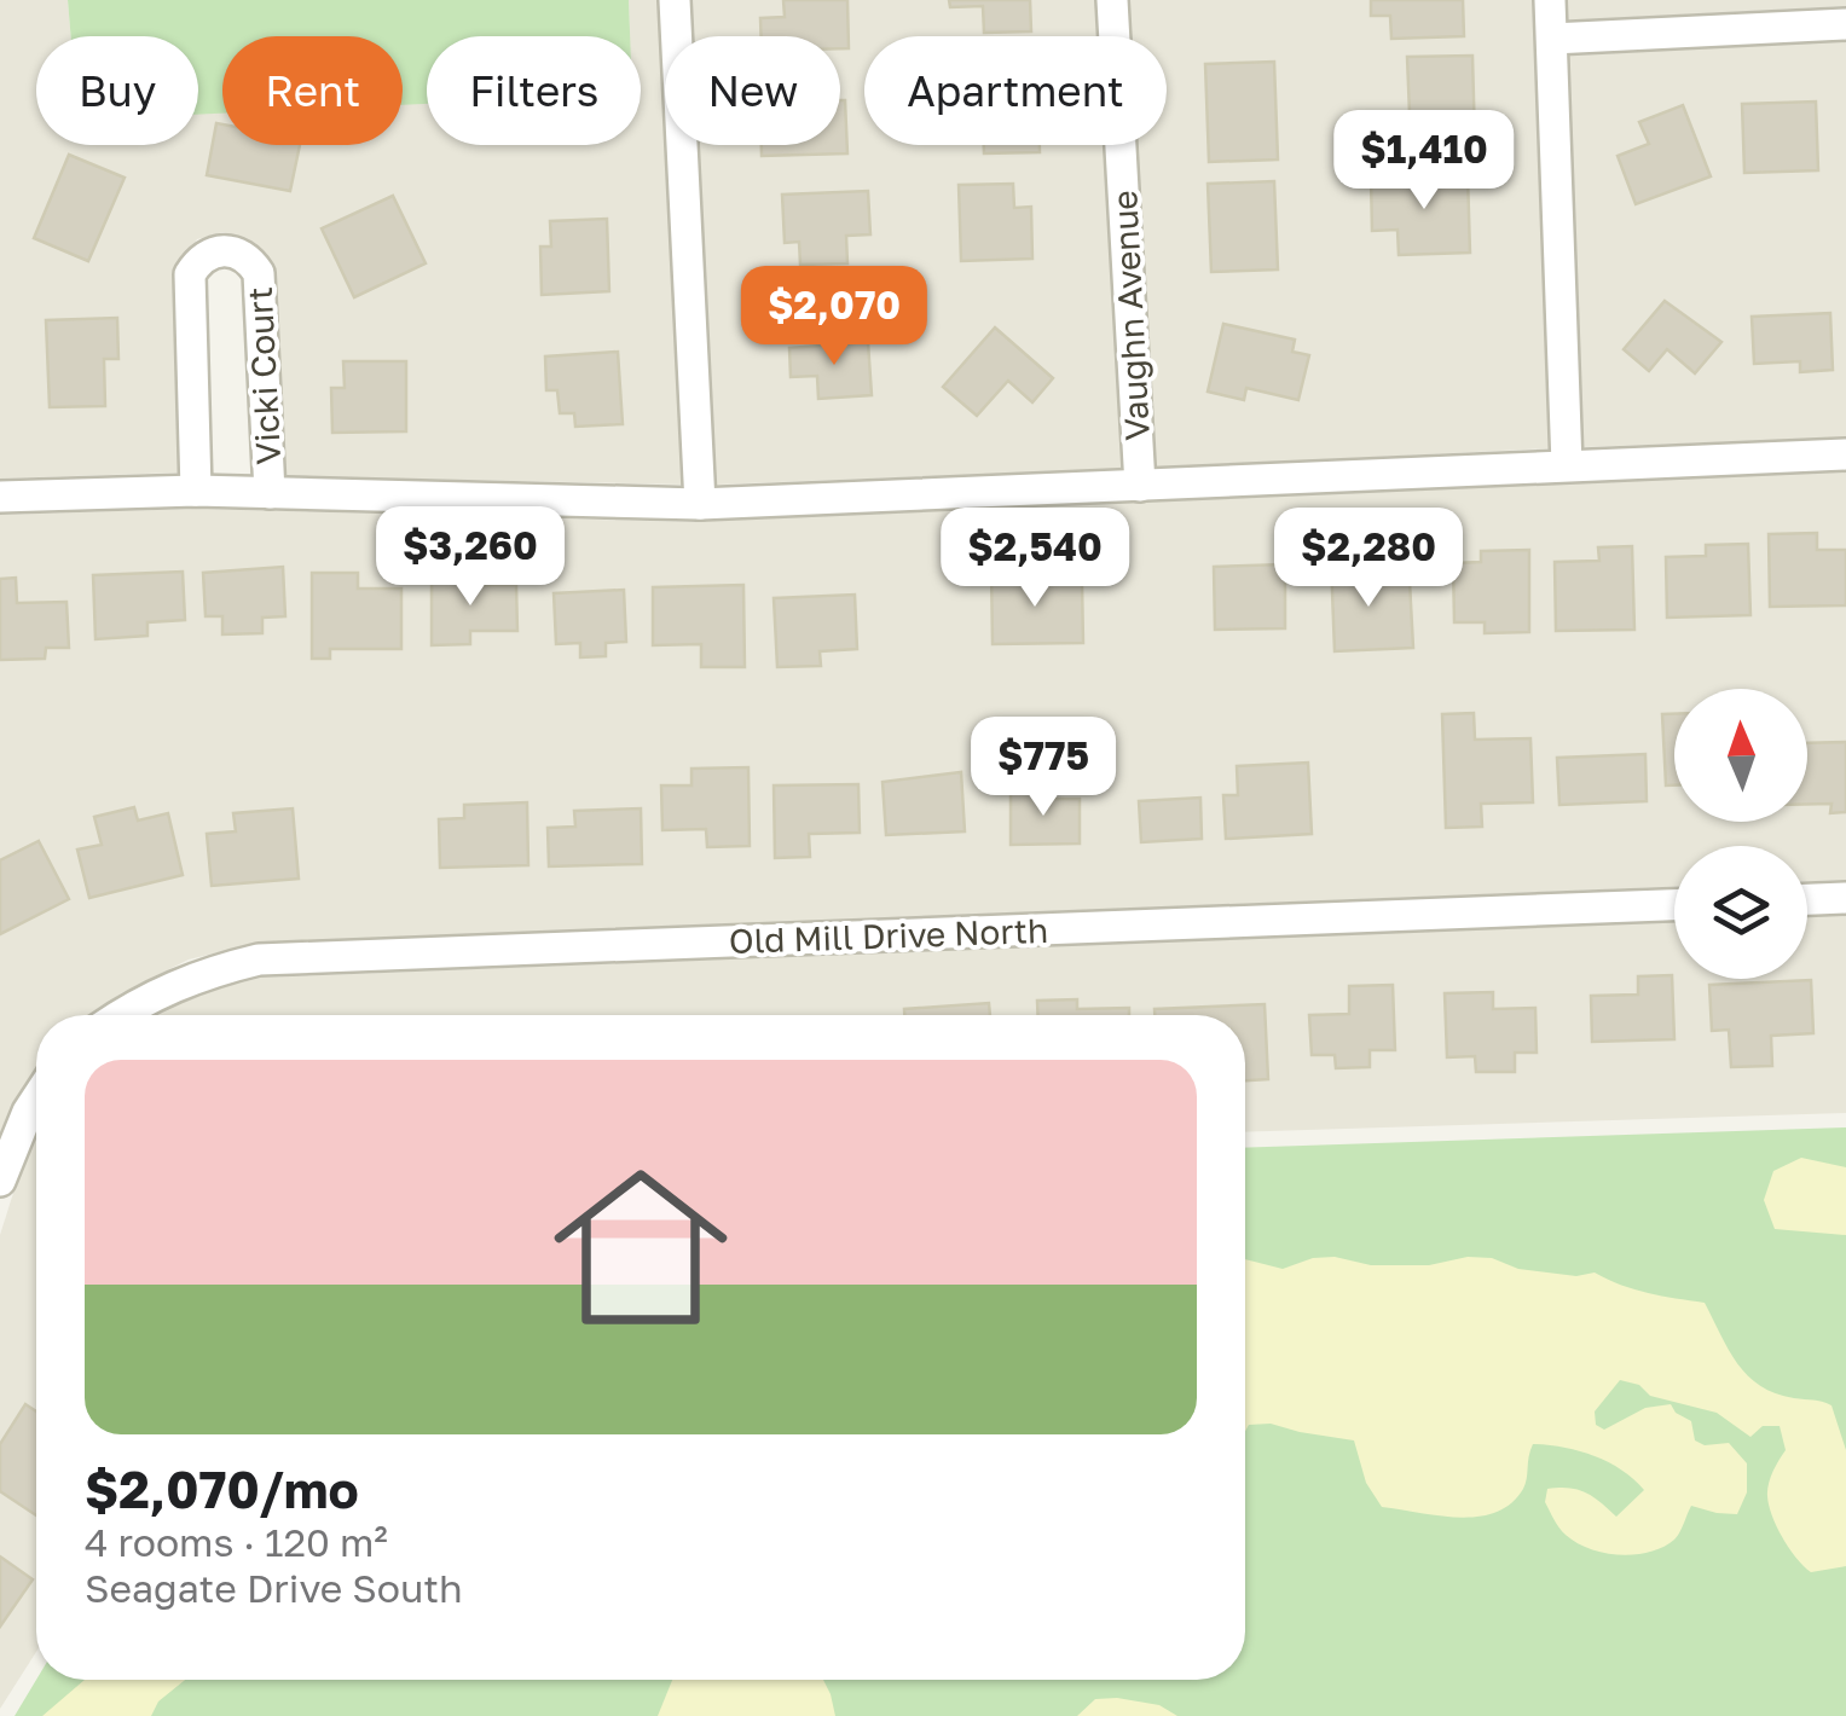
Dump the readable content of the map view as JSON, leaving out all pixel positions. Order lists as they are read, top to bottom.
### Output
{
  "streets": {
    "street": ["Vaughn Avenue", "Vicki Court", "Old Mill Drive North"]
  },
  "north": "top",
  "page": {
    "chip": [
      "Buy",
      "Rent",
      "Filters",
      "New",
      "Apartment"
    ],
    "price": [
      "$1,410",
      "$2,070",
      "$3,260",
      "$2,540",
      "$2,280",
      "$775"
    ],
    "list": [
      {
        "name": "$2,070/mo",
        "note": "4 rooms · 120 m² · Seagate Drive South"
      }
    ]
  }
}
